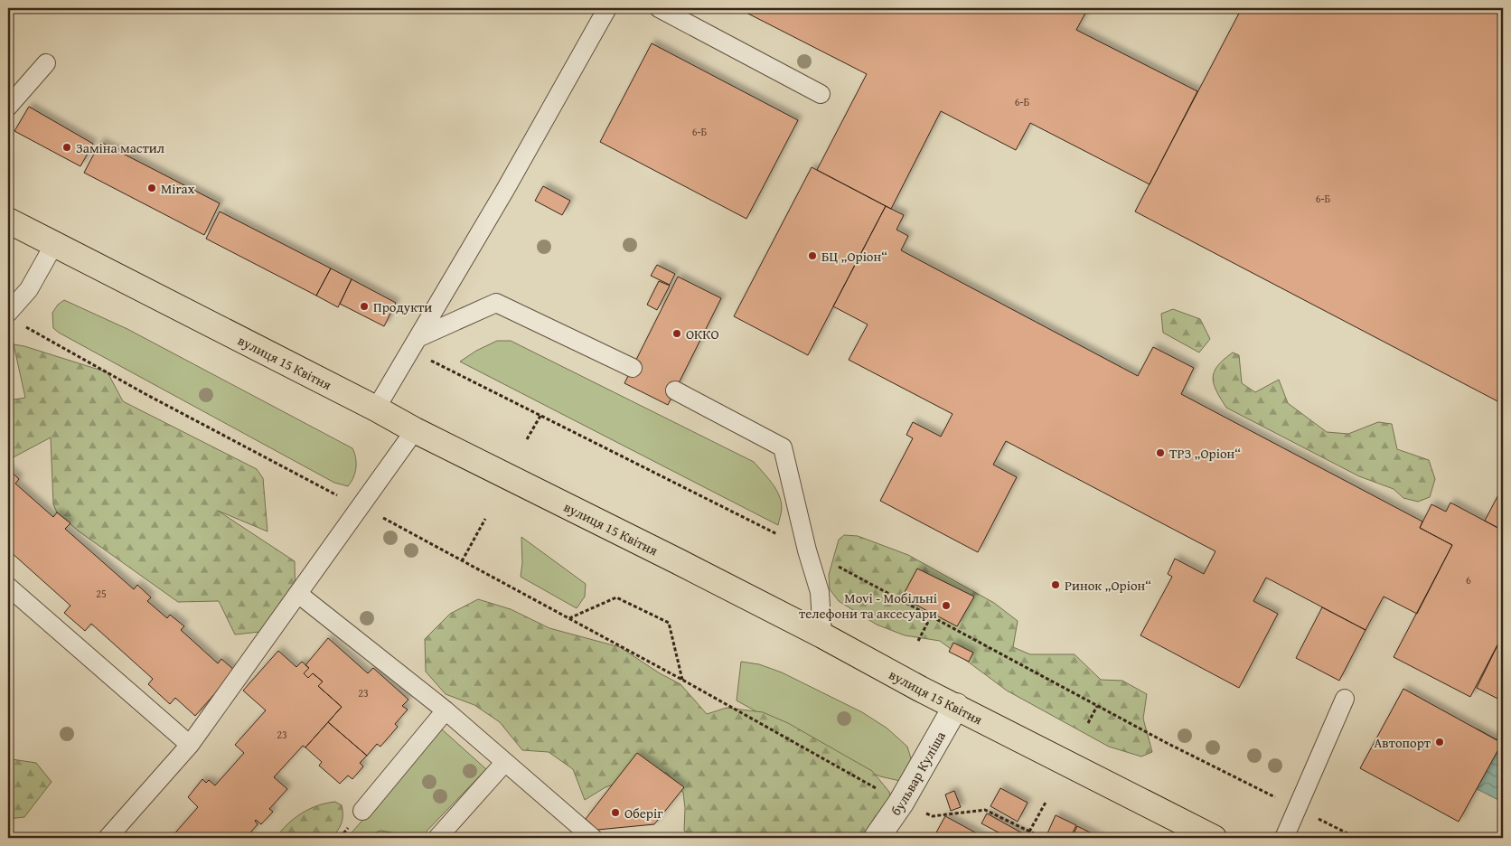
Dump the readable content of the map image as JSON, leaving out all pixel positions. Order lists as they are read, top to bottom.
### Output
{
  "streets": {
    "highway": ["вулиця 15 Квітня"],
    "street": ["бульвар Куліша"]
  },
  "crossings": [
    ["вулиця 15 Квітня", "бульвар Куліша"]
  ],
  "places": [
    "Заміна мастил",
    "Mirax",
    "БЦ „Оріон“",
    "Продукти",
    "ОККО",
    "ТРЗ „Оріон“",
    "Ринок „Оріон“",
    "Movi - Мобільні телефони та аксесуари",
    "Автопорт",
    "Оберіг"
  ],
  "house_numbers": [
    "6-Б",
    "6-Б",
    "6-Б",
    "6",
    "25",
    "23",
    "23"
  ]
}
